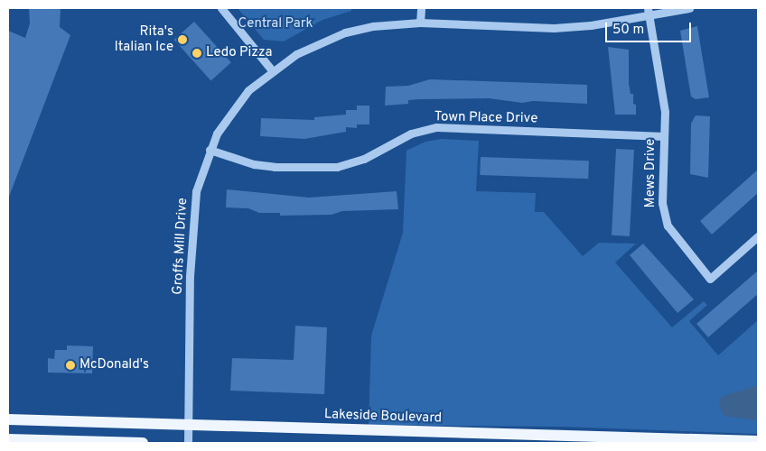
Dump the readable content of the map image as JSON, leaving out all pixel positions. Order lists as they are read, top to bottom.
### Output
{
  "streets": {
    "main road": ["Lakeside Boulevard"],
    "street": ["Town Place Drive", "Mews Drive", "Groffs Mill Drive"]
  },
  "crossings": [
    ["Town Place Drive", "Mews Drive"],
    ["Town Place Drive", "Groffs Mill Drive"],
    ["Mews Drive", "Groffs Mill Drive"],
    ["Groffs Mill Drive", "Lakeside Boulevard"]
  ],
  "parks": ["Central Park"],
  "places": ["Rita's Italian Ice", "Ledo Pizza", "McDonald's"],
  "scale_bar": "50 m"
}
